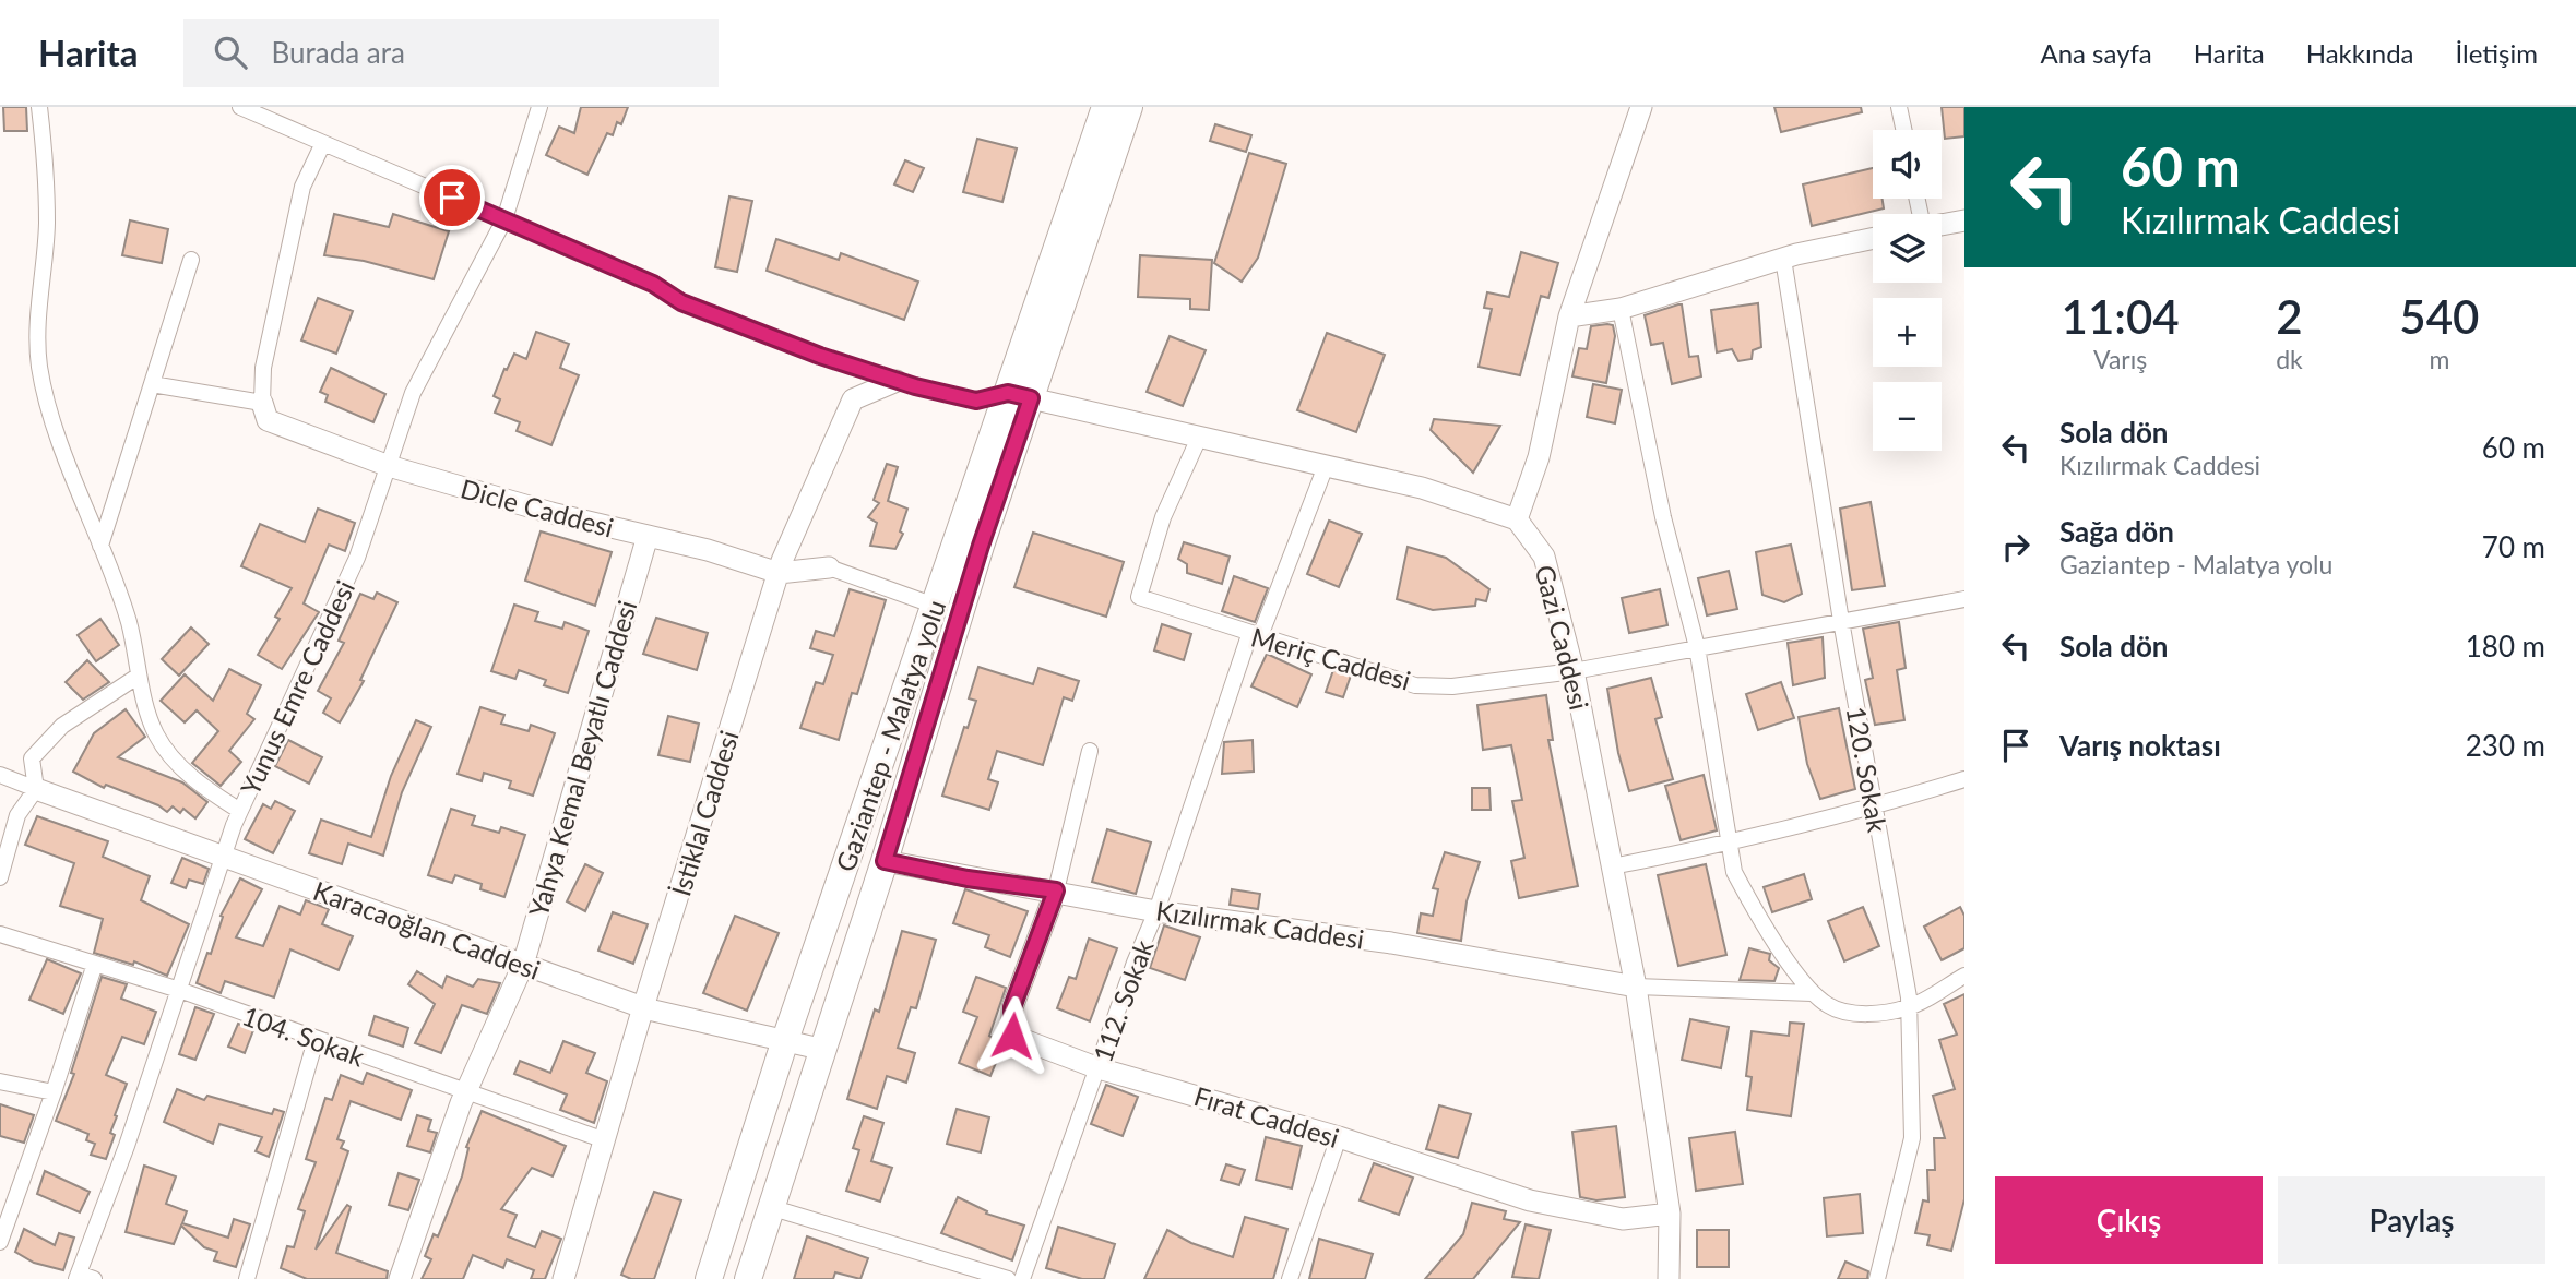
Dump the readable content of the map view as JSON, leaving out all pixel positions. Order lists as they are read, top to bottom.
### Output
{
  "streets": {
    "highway": ["Gaziantep - Malatya yolu"],
    "street": [
      "Dicle Caddesi",
      "Gazi Caddesi",
      "Meriç Caddesi",
      "Yunus Emre Caddesi",
      "Yahya Kemal Beyatlı Caddesi",
      "120. Sokak",
      "İstiklal Caddesi",
      "Kızılırmak Caddesi",
      "Karacaoğlan Caddesi",
      "112. Sokak",
      "104. Sokak",
      "Fırat Caddesi"
    ]
  },
  "crossings": [
    ["Dicle Caddesi", "Yunus Emre Caddesi"],
    ["Dicle Caddesi", "Yahya Kemal Beyatlı Caddesi"],
    ["Dicle Caddesi", "İstiklal Caddesi"],
    ["Gazi Caddesi", "Meriç Caddesi"],
    ["Gazi Caddesi", "Kızılırmak Caddesi"],
    ["Gazi Caddesi", "Fırat Caddesi"],
    ["Meriç Caddesi", "120. Sokak"],
    ["Meriç Caddesi", "112. Sokak"],
    ["Yunus Emre Caddesi", "Karacaoğlan Caddesi"],
    ["Yunus Emre Caddesi", "104. Sokak"],
    ["Gaziantep - Malatya yolu", "Kızılırmak Caddesi"],
    ["Gaziantep - Malatya yolu", "Karacaoğlan Caddesi"],
    ["Yahya Kemal Beyatlı Caddesi", "Karacaoğlan Caddesi"],
    ["Yahya Kemal Beyatlı Caddesi", "104. Sokak"],
    ["İstiklal Caddesi", "Karacaoğlan Caddesi"],
    ["İstiklal Caddesi", "104. Sokak"],
    ["Kızılırmak Caddesi", "112. Sokak"],
    ["Kızılırmak Caddesi", "Fırat Caddesi"],
    ["112. Sokak", "Fırat Caddesi"]
  ],
  "page": {
    "header": "Harita",
    "search": "Burada ara",
    "nav": [
      "Ana sayfa",
      "Harita",
      "Hakkında",
      "İletişim"
    ],
    "turn": ["60 m", "Kızılırmak Caddesi"],
    "map_buttons": ["+", "−"],
    "eta": [
      "11:04",
      "Varış",
      "2",
      "dk",
      "540",
      "m"
    ],
    "list": [
      {
        "name": "Sola dön",
        "note": "Kızılırmak Caddesi",
        "value": "60 m"
      },
      {
        "name": "Sağa dön",
        "note": "Gaziantep - Malatya yolu",
        "value": "70 m"
      },
      {
        "name": "Sola dön",
        "value": "180 m"
      },
      {
        "name": "Varış noktası",
        "value": "230 m"
      }
    ],
    "buttons": ["Çıkış", "Paylaş"]
  }
}
